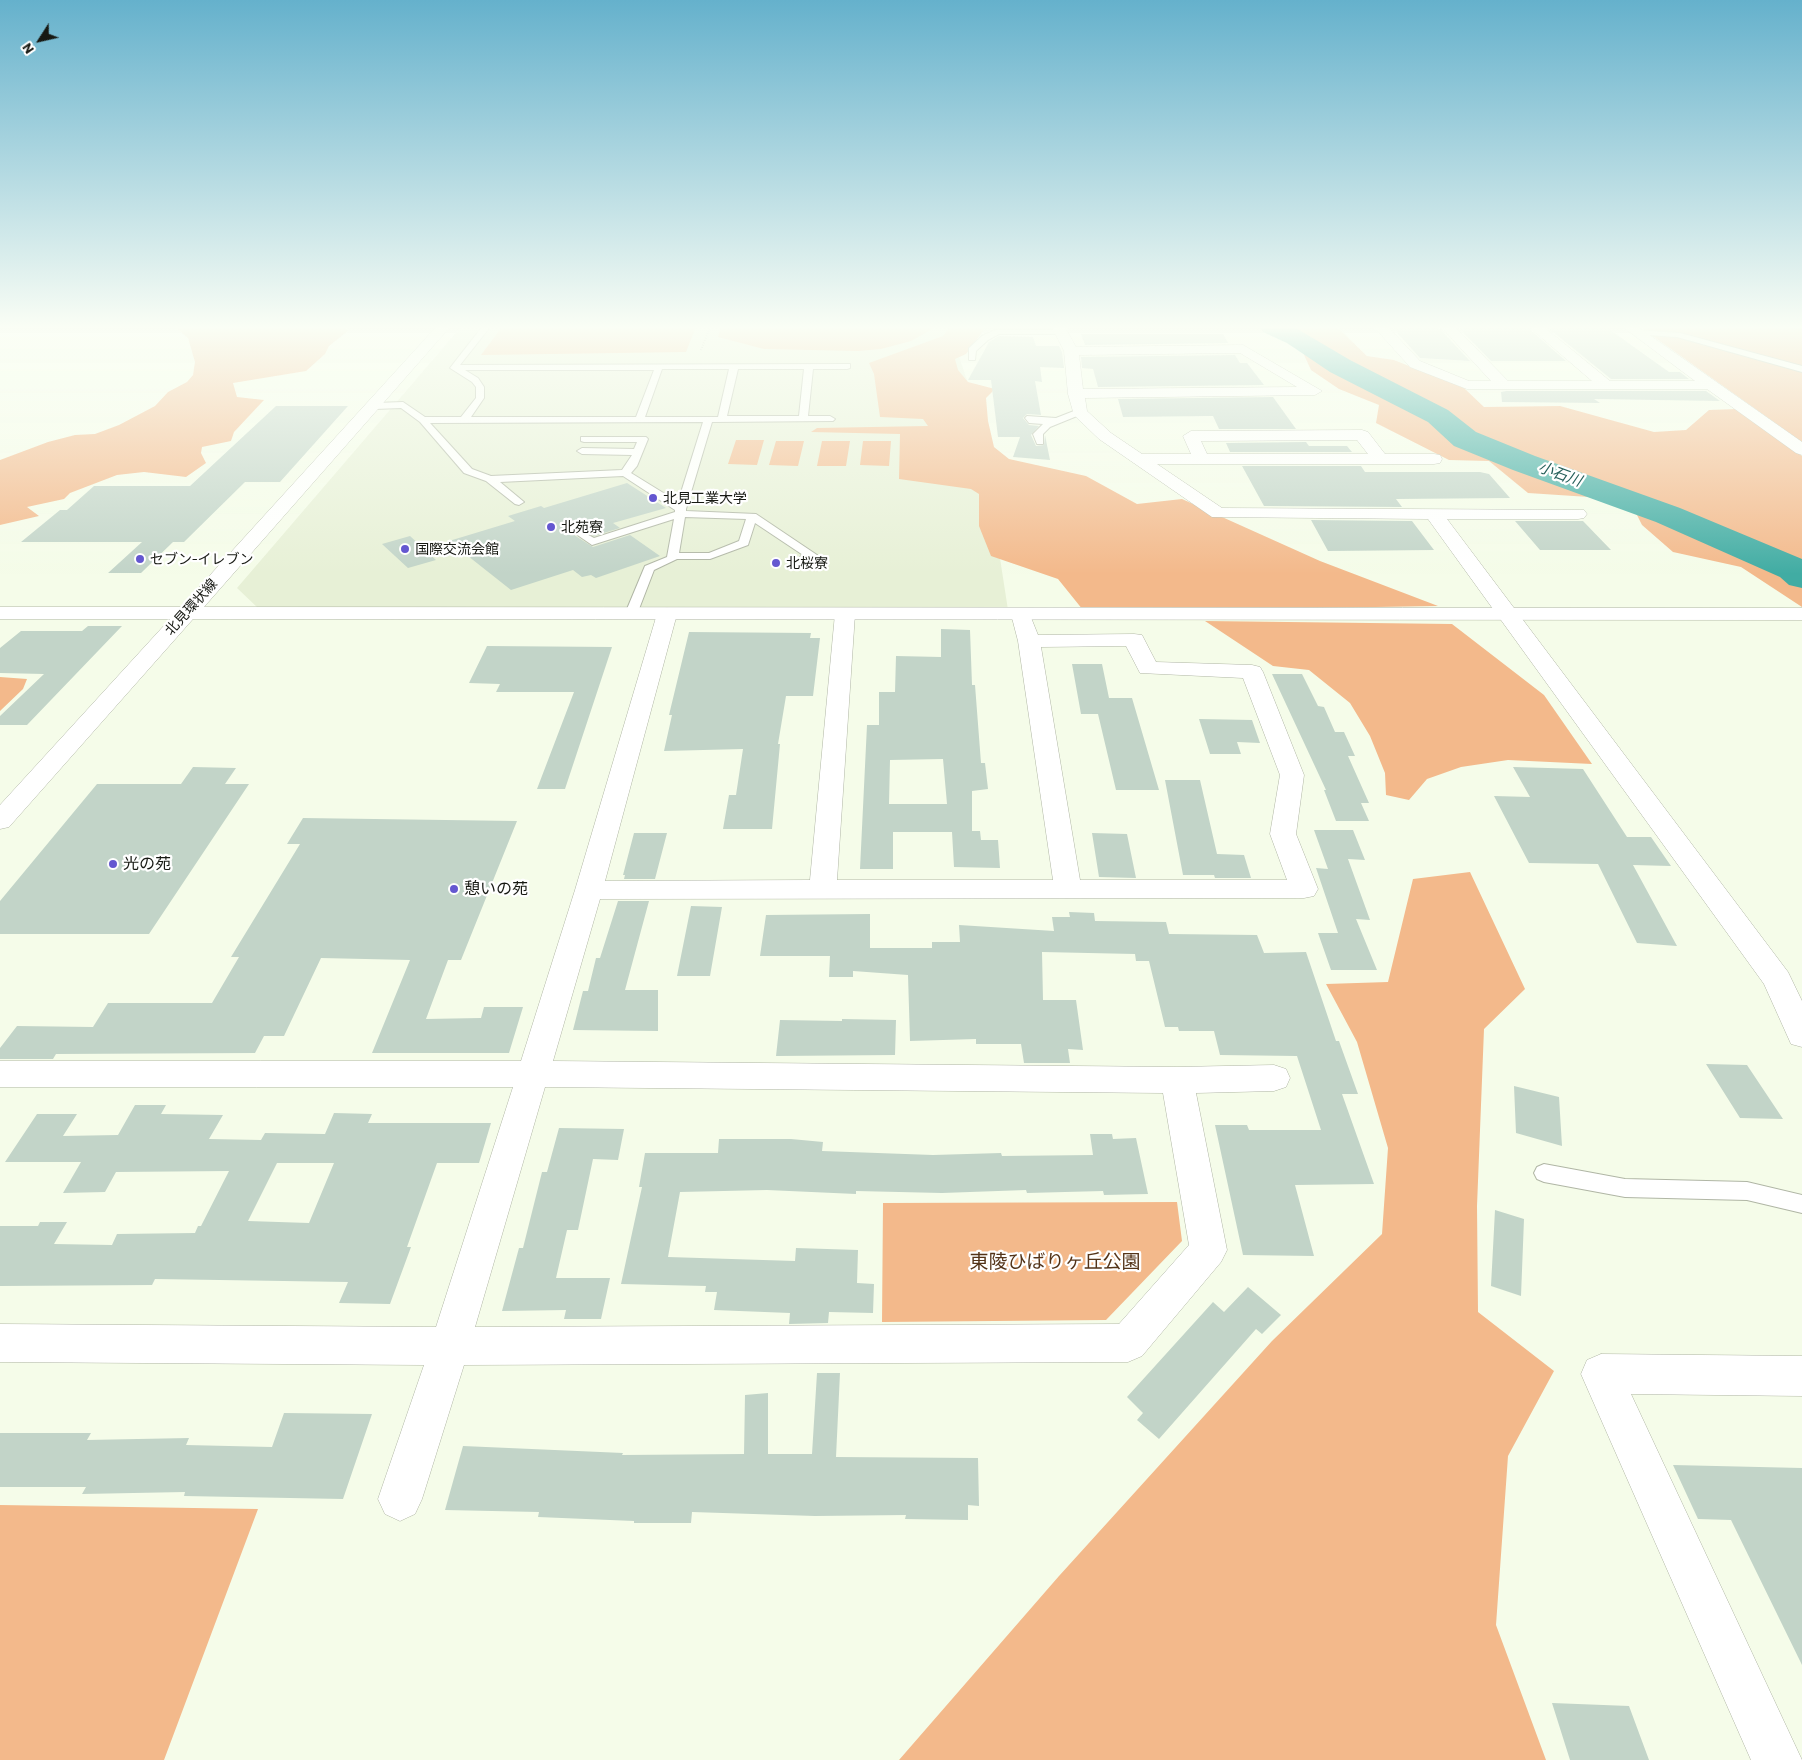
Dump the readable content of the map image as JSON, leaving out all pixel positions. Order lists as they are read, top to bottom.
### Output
{
  "streets": {
    "street": ["北見環状線"]
  },
  "water": ["小石川"],
  "parks": ["東陵ひばりヶ丘公園"],
  "places": [
    "北見工業大学",
    "北苑寮",
    "国際交流会館",
    "セブン-イレブン",
    "北桜寮",
    "光の苑",
    "憩いの苑"
  ],
  "north": "bottom left"
}
